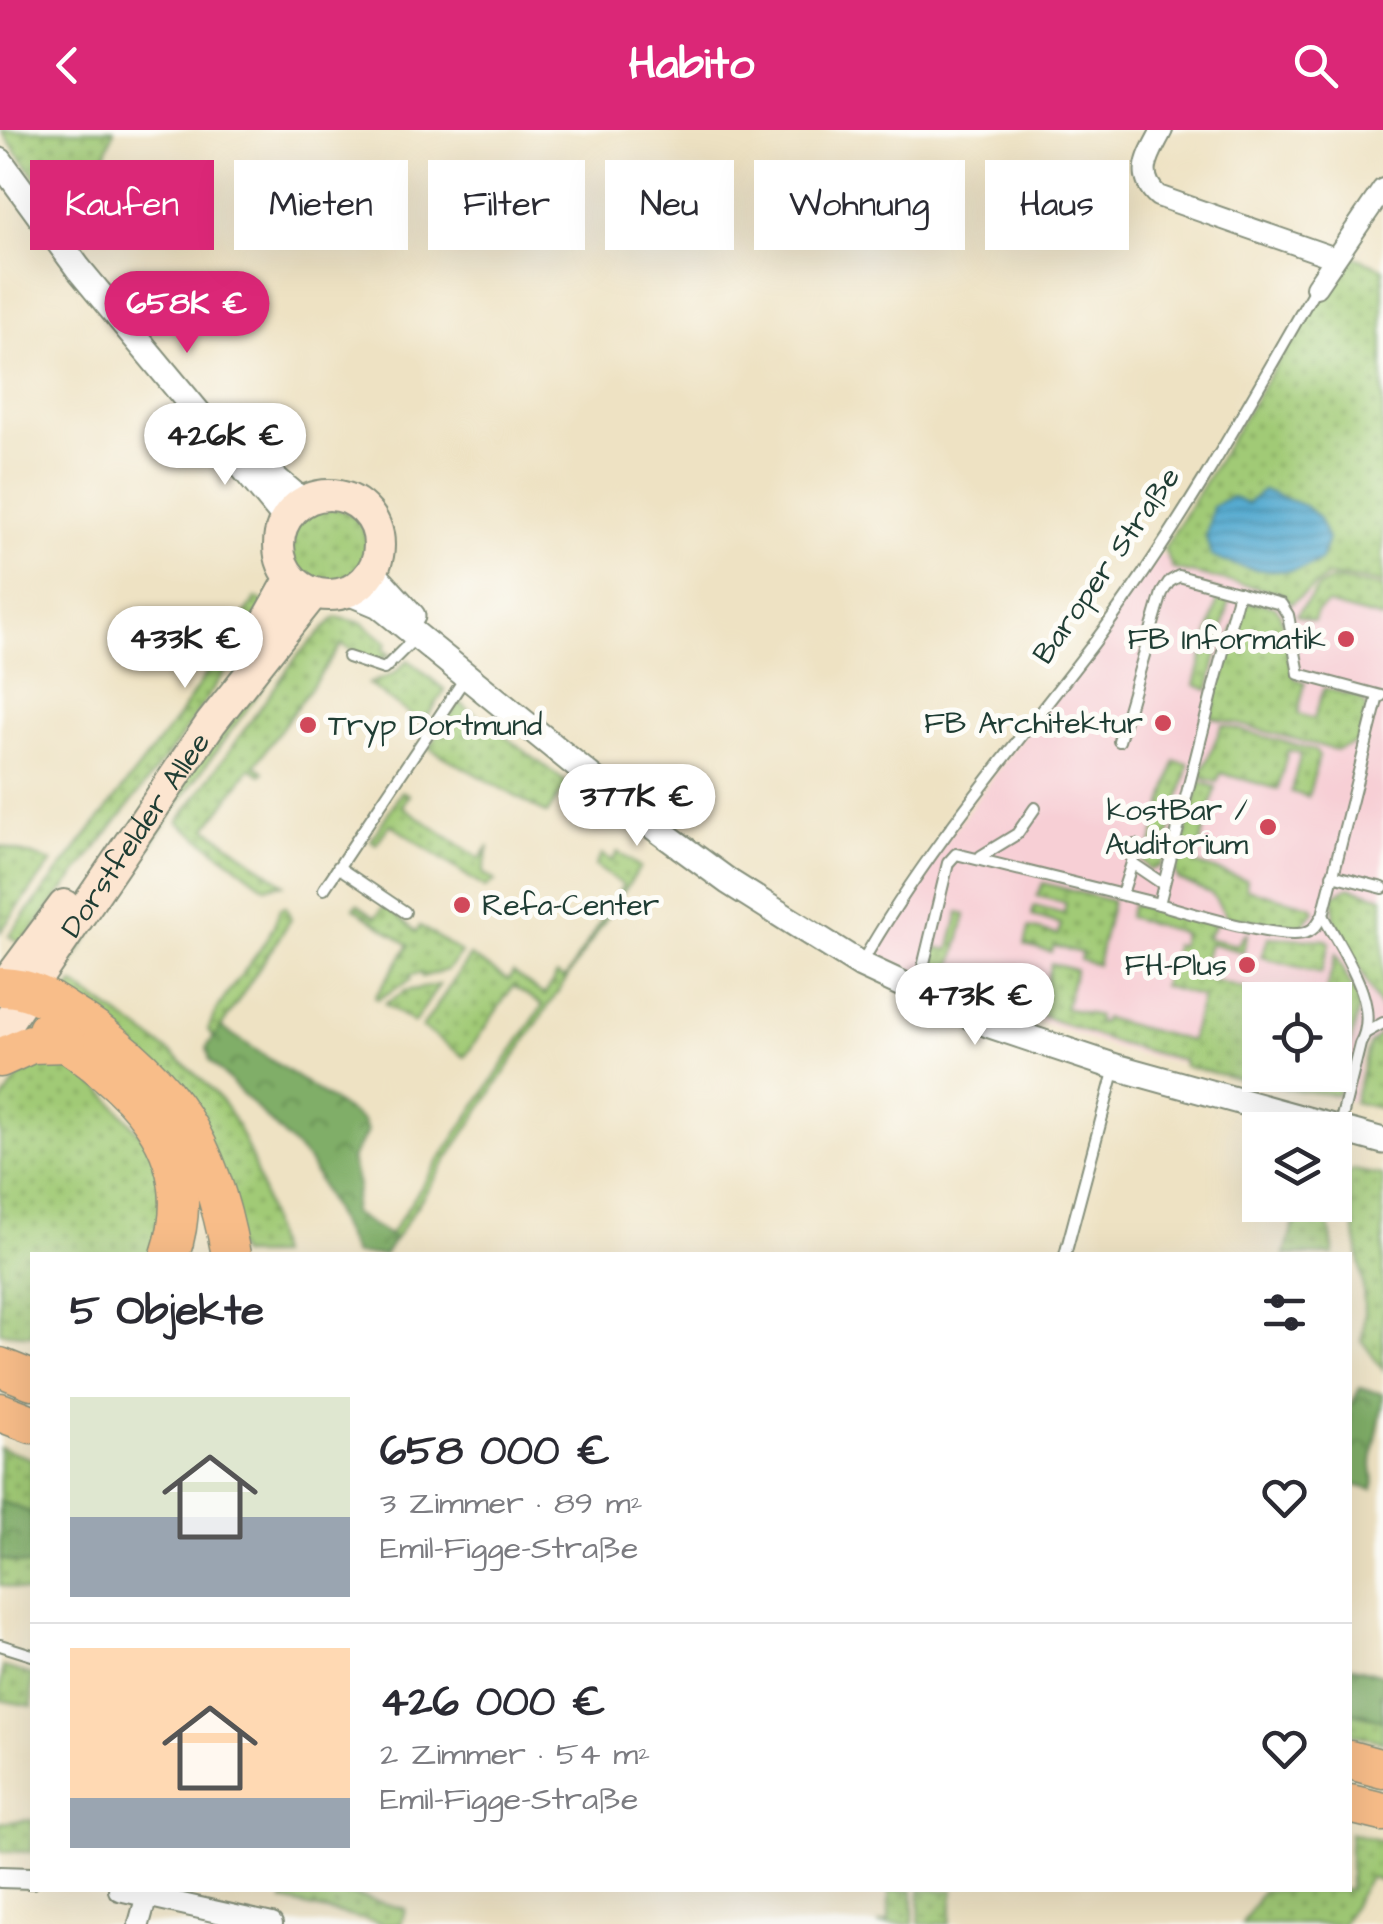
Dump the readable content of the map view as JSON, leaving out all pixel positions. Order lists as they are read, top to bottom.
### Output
{
  "streets": {
    "main road": ["Dorstfelder Allee"],
    "street": ["Baroper Straße"]
  },
  "places": [
    "FB Informatik",
    "FB Architektur",
    "Tryp Dortmund",
    "kostBar / Auditorium",
    "Refa-Center",
    "FH-Plus"
  ],
  "page": {
    "header": "Habito",
    "chip": [
      "Kaufen",
      "Mieten",
      "Filter",
      "Neu",
      "Wohnung",
      "Haus"
    ],
    "price": [
      "658K €",
      "426K €",
      "433K €",
      "377K €",
      "473K €"
    ],
    "heading": "5 Objekte",
    "list": [
      {
        "name": "658 000 €",
        "note": "3 Zimmer · 89 m² · Emil-Figge-Straße"
      },
      {
        "name": "426 000 €",
        "note": "2 Zimmer · 54 m² · Emil-Figge-Straße"
      }
    ]
  }
}
